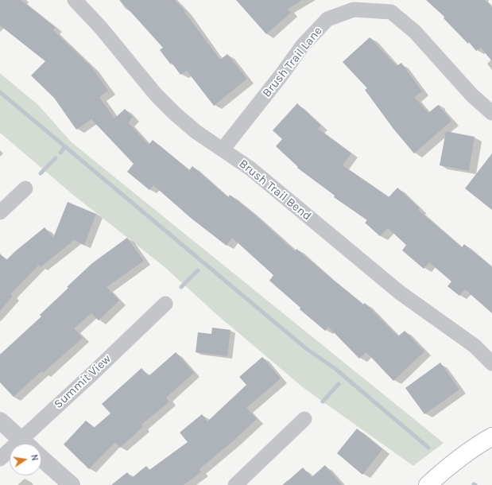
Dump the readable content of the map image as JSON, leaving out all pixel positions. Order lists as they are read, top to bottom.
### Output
{
  "streets": {
    "street": ["Brush Trail Lane", "Brush Trail Bend", "Summit View"]
  },
  "crossings": [
    ["Brush Trail Lane", "Brush Trail Bend"]
  ],
  "north": "right"
}
